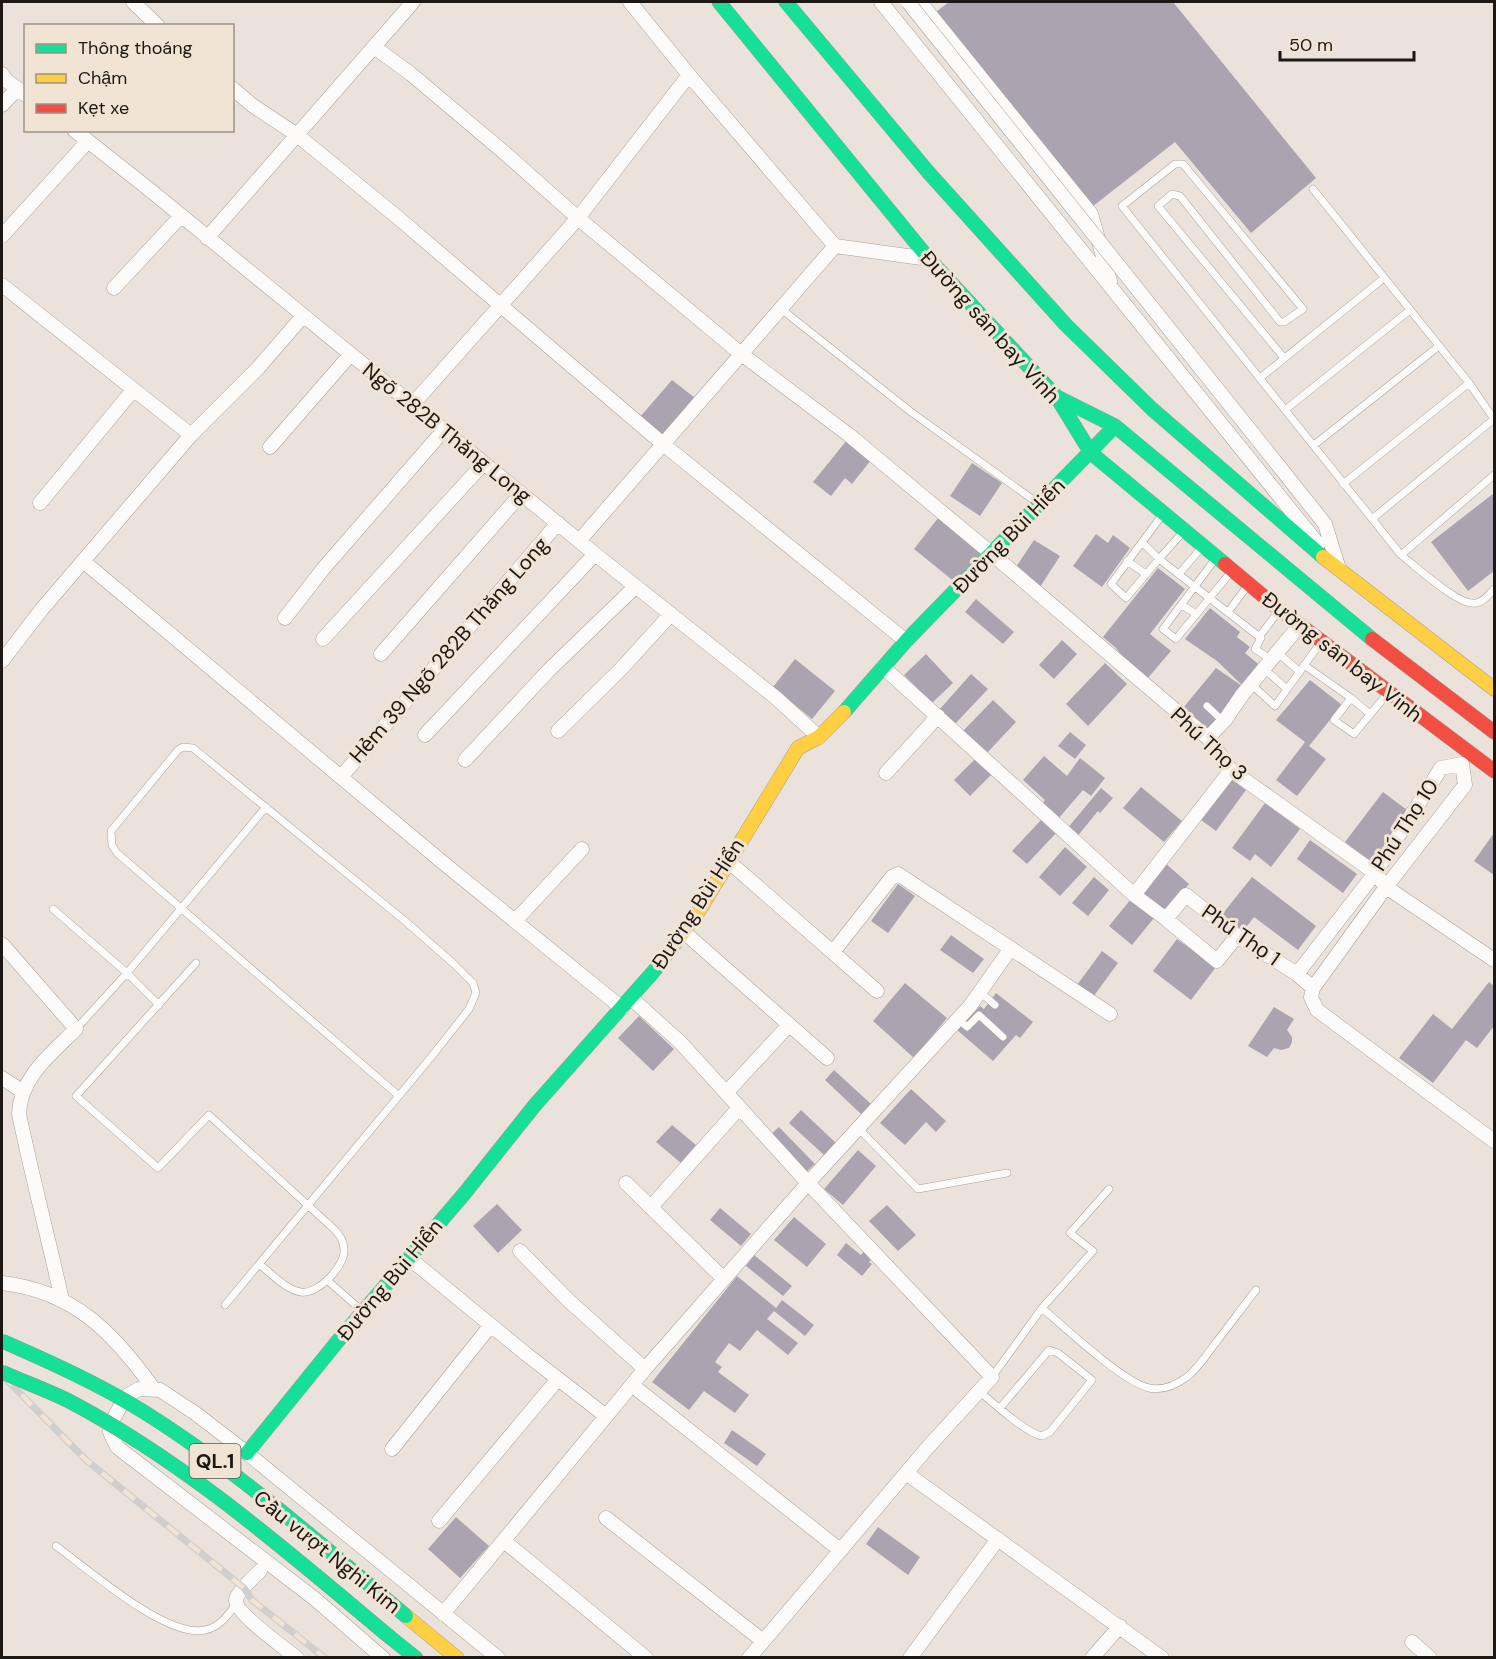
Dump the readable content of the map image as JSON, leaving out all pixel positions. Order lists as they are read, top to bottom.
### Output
{
  "streets": {
    "main road": [
      "Đường sân bay Vinh",
      "Đường Bùi Hiển",
      "QL.1",
      "Cầu vượt Nghi Kim"
    ],
    "street": [
      "Ngõ 282B Thăng Long",
      "Hẻm 39 Ngõ 282B Thăng Long",
      "Phú Thọ 3",
      "Phú Thọ 10",
      "Phú Thọ 1"
    ]
  },
  "crossings": [
    ["Đường sân bay Vinh", "Đường Bùi Hiển"],
    ["Đường sân bay Vinh", "Phú Thọ 10"],
    ["Ngõ 282B Thăng Long", "Đường Bùi Hiển"],
    ["Ngõ 282B Thăng Long", "Hẻm 39 Ngõ 282B Thăng Long"],
    ["Đường Bùi Hiển", "Phú Thọ 3"],
    ["Đường Bùi Hiển", "Phú Thọ 1"],
    ["Phú Thọ 3", "Phú Thọ 10"],
    ["Phú Thọ 10", "Phú Thọ 1"]
  ],
  "legend": ["Thông thoáng", "Chậm", "Kẹt xe"],
  "scale_bar": "50 m"
}
